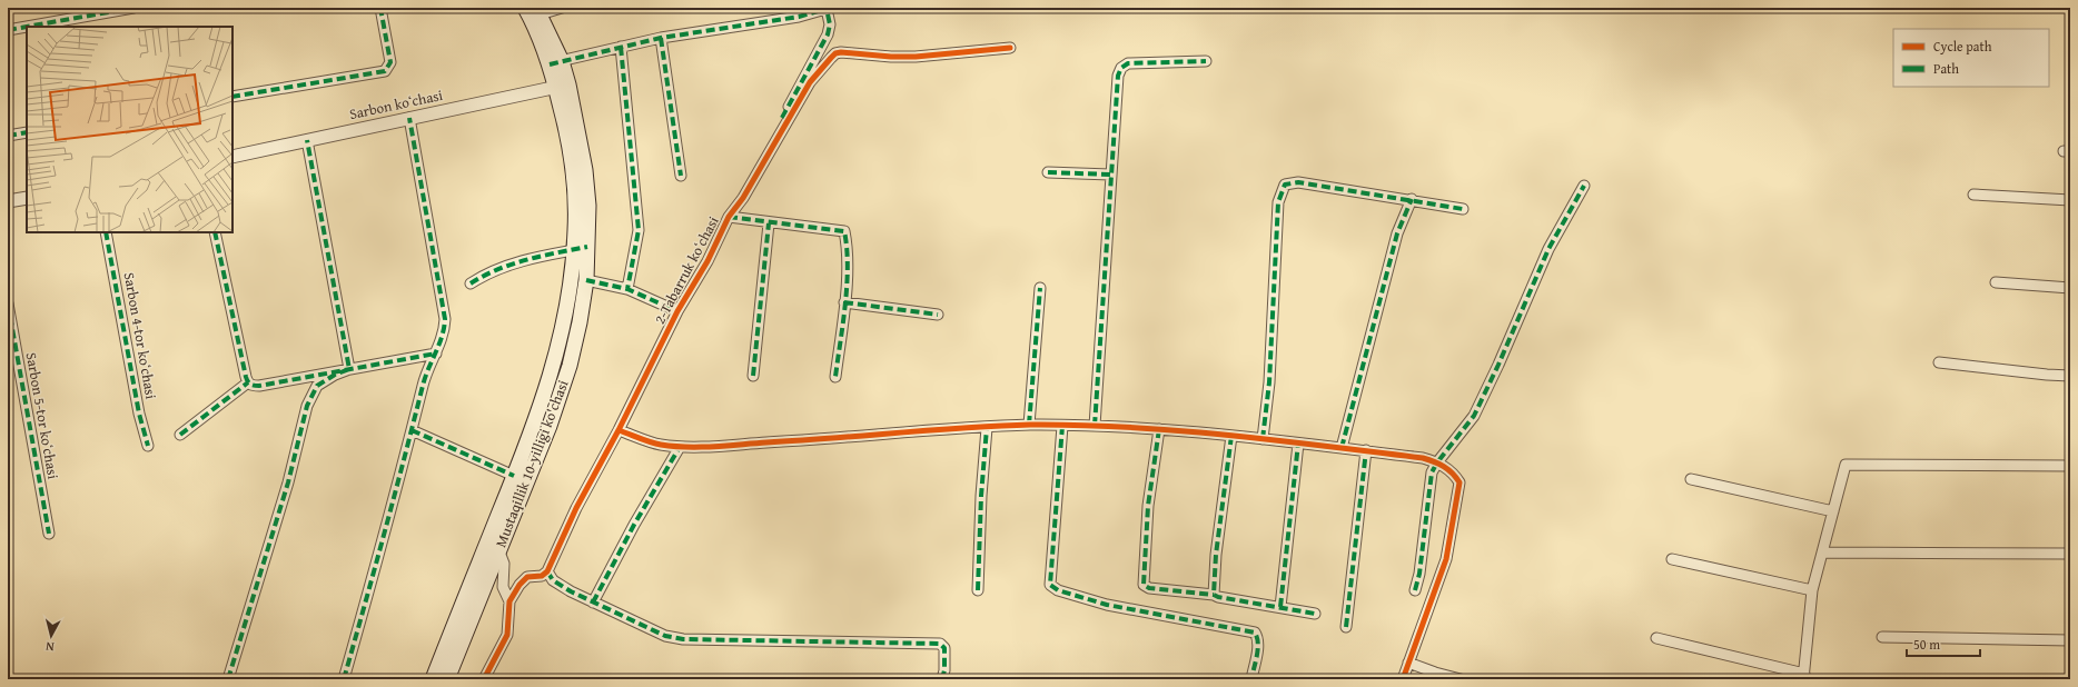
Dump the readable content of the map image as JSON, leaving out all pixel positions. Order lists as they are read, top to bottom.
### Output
{
  "streets": {
    "main road": ["Mustaqillik 10-yilligi ko'chasi"],
    "street": [
      "Sarbon koʻchasi",
      "2-Tabarruk koʻchasi",
      "Sarbon 4-tor koʻchasi",
      "Sarbon 5-tor koʻchasi"
    ]
  },
  "crossings": [
    ["Sarbon koʻchasi", "Mustaqillik 10-yilligi ko'chasi"],
    ["2-Tabarruk koʻchasi", "Mustaqillik 10-yilligi ko'chasi"]
  ],
  "legend": ["Cycle path", "Path"],
  "scale_bar": "50 m",
  "north": "bottom"
}
